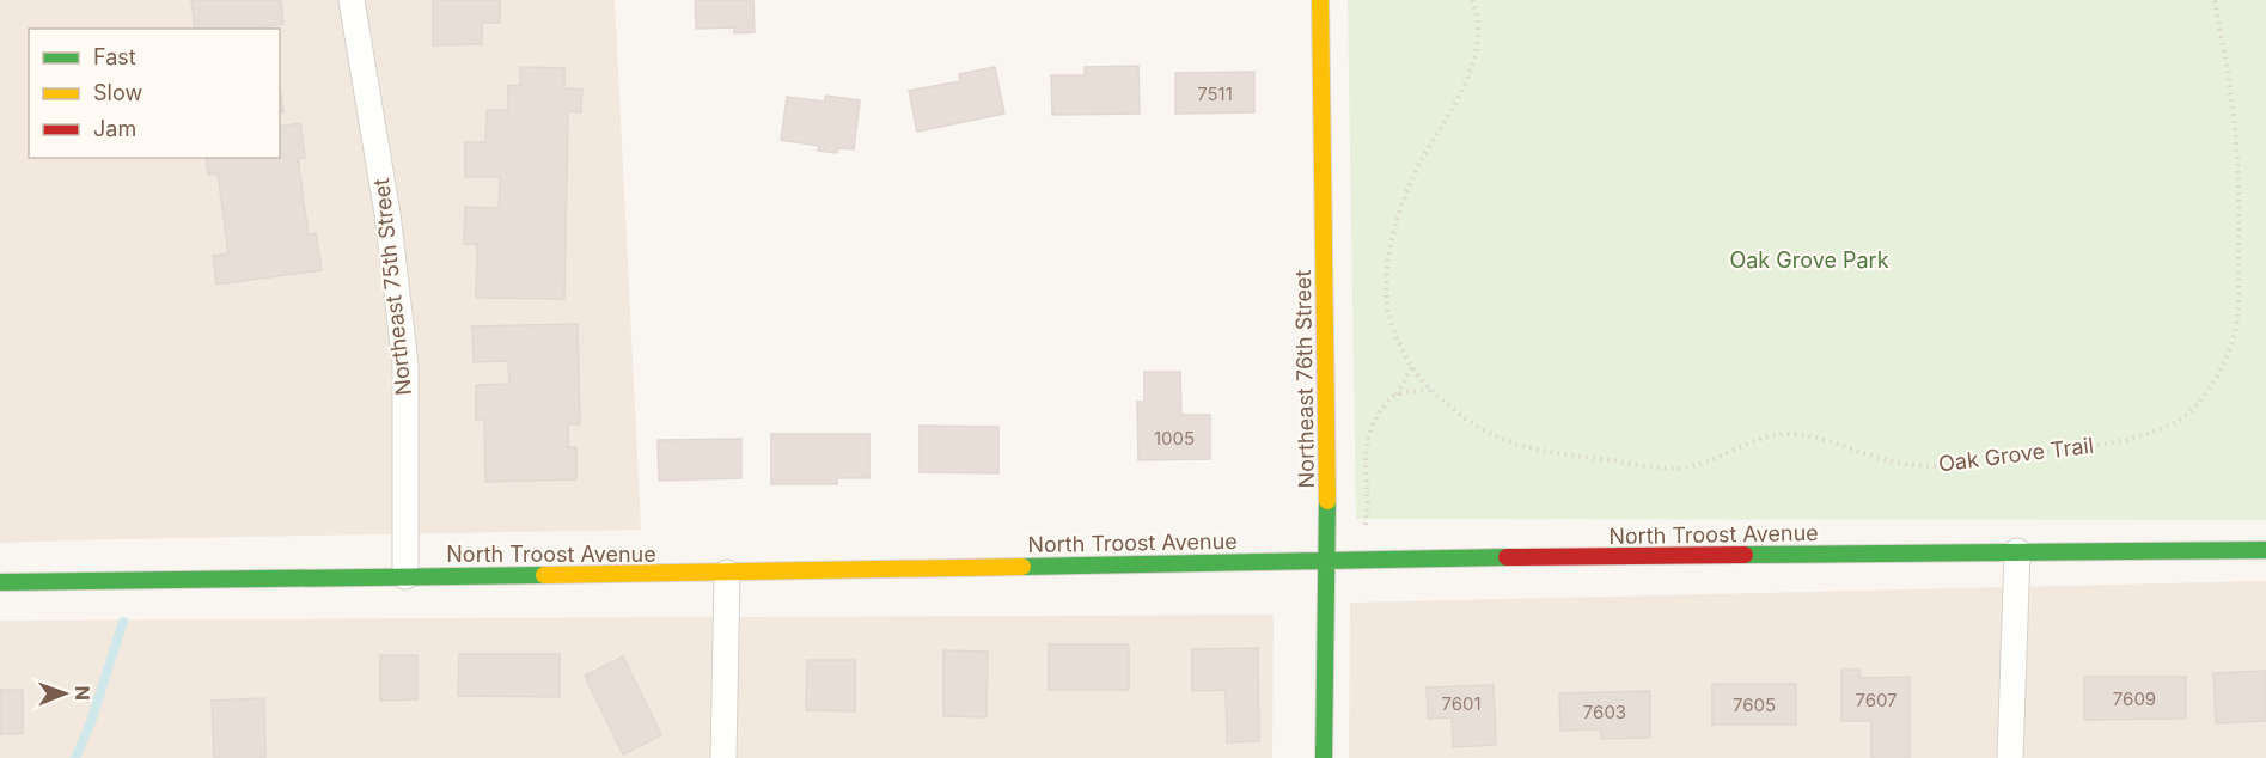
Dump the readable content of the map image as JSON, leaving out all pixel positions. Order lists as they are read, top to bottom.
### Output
{
  "streets": {
    "street": ["Northeast 75th Street", "Northeast 76th Street", "North Troost Avenue"],
    "path": ["Oak Grove Trail"]
  },
  "crossings": [
    ["Northeast 75th Street", "North Troost Avenue"],
    ["Northeast 76th Street", "North Troost Avenue"]
  ],
  "parks": ["Oak Grove Park"],
  "house_numbers": [
    "7511",
    "1005",
    "7609",
    "7607",
    "7601",
    "7605",
    "7603"
  ],
  "legend": ["Fast", "Slow", "Jam"],
  "north": "right"
}
